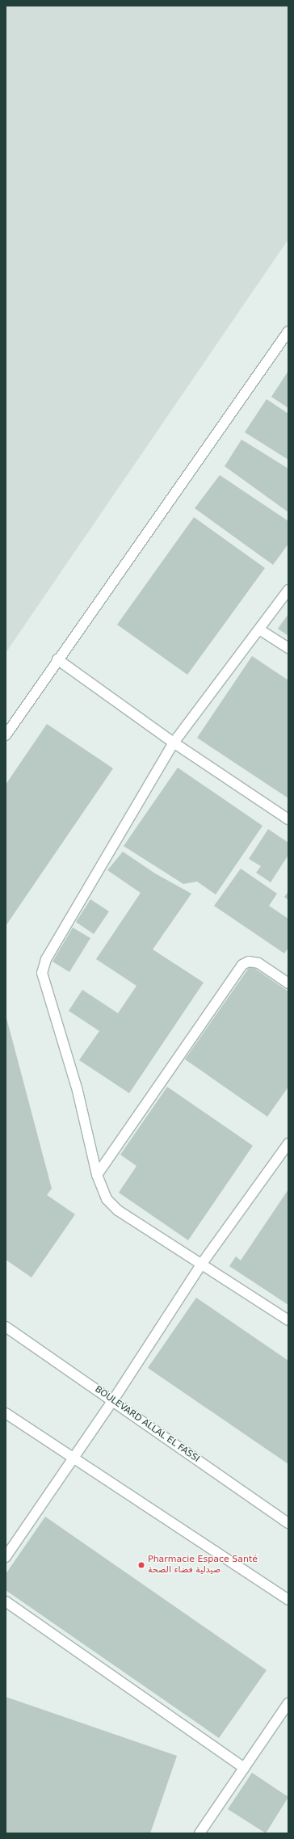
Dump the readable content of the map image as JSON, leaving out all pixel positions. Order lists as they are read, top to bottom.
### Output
{
  "streets": {
    "street": ["BOULEVARD ALLAL EL FASSI"]
  },
  "places": ["Pharmacie Espace Santé صيدلية فضاء الصحة"]
}
